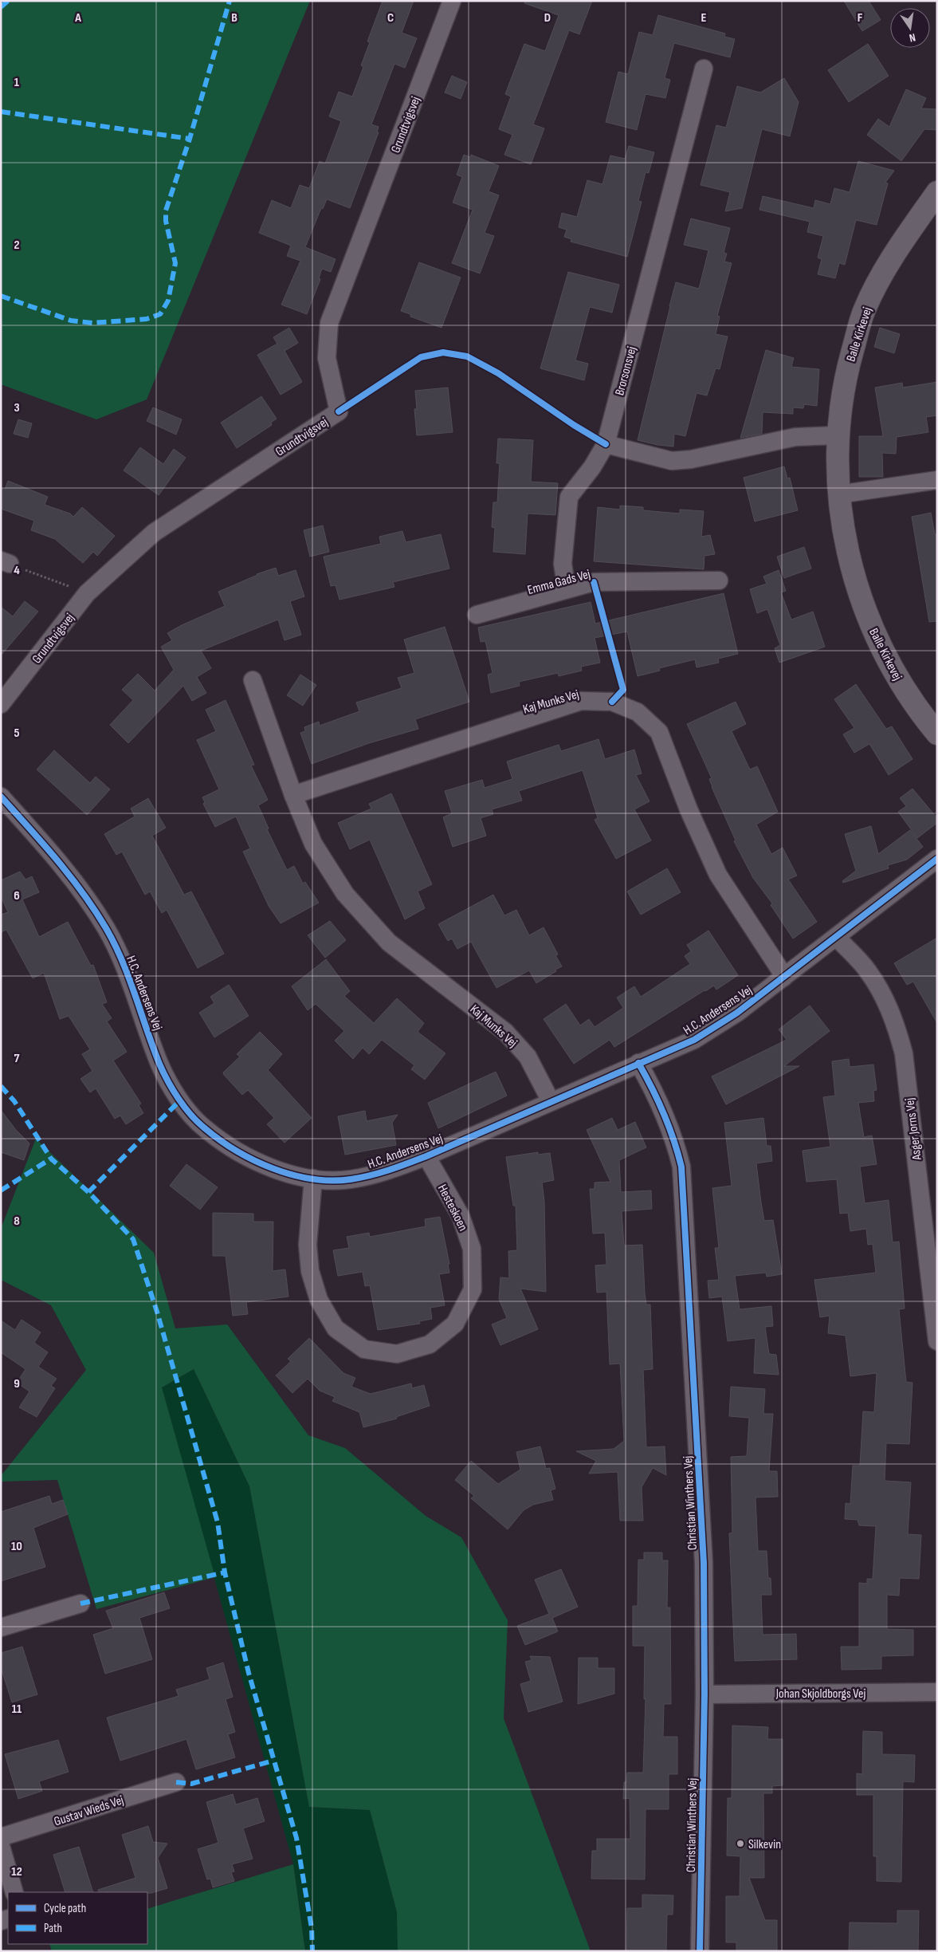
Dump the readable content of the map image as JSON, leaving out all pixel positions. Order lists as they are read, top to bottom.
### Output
{
  "streets": {
    "street": [
      "Grundtvigsvej",
      "Balle Kirkevej",
      "Brorsonsvej",
      "Emma Gads Vej",
      "Kaj Munks Vej",
      "H.C. Andersens Vej",
      "Asger Jorns Vej",
      "Hesteskoen",
      "Christian Winthers Vej",
      "Johan Skjoldborgs Vej",
      "Gustav Wieds Vej"
    ]
  },
  "crossings": [
    ["Brorsonsvej", "Emma Gads Vej"],
    ["Kaj Munks Vej", "H.C. Andersens Vej"],
    ["H.C. Andersens Vej", "Asger Jorns Vej"],
    ["H.C. Andersens Vej", "Hesteskoen"],
    ["H.C. Andersens Vej", "Christian Winthers Vej"],
    ["Christian Winthers Vej", "Johan Skjoldborgs Vej"]
  ],
  "places": ["Silkevin"],
  "legend": ["Cycle path", "Path"],
  "north": "bottom",
  "grid": {
    "columns": [
      "A",
      "B",
      "C",
      "D",
      "E",
      "F"
    ],
    "rows": [
      "1",
      "2",
      "3",
      "4",
      "5",
      "6",
      "7",
      "8",
      "9",
      "10",
      "11",
      "12"
    ]
  }
}
